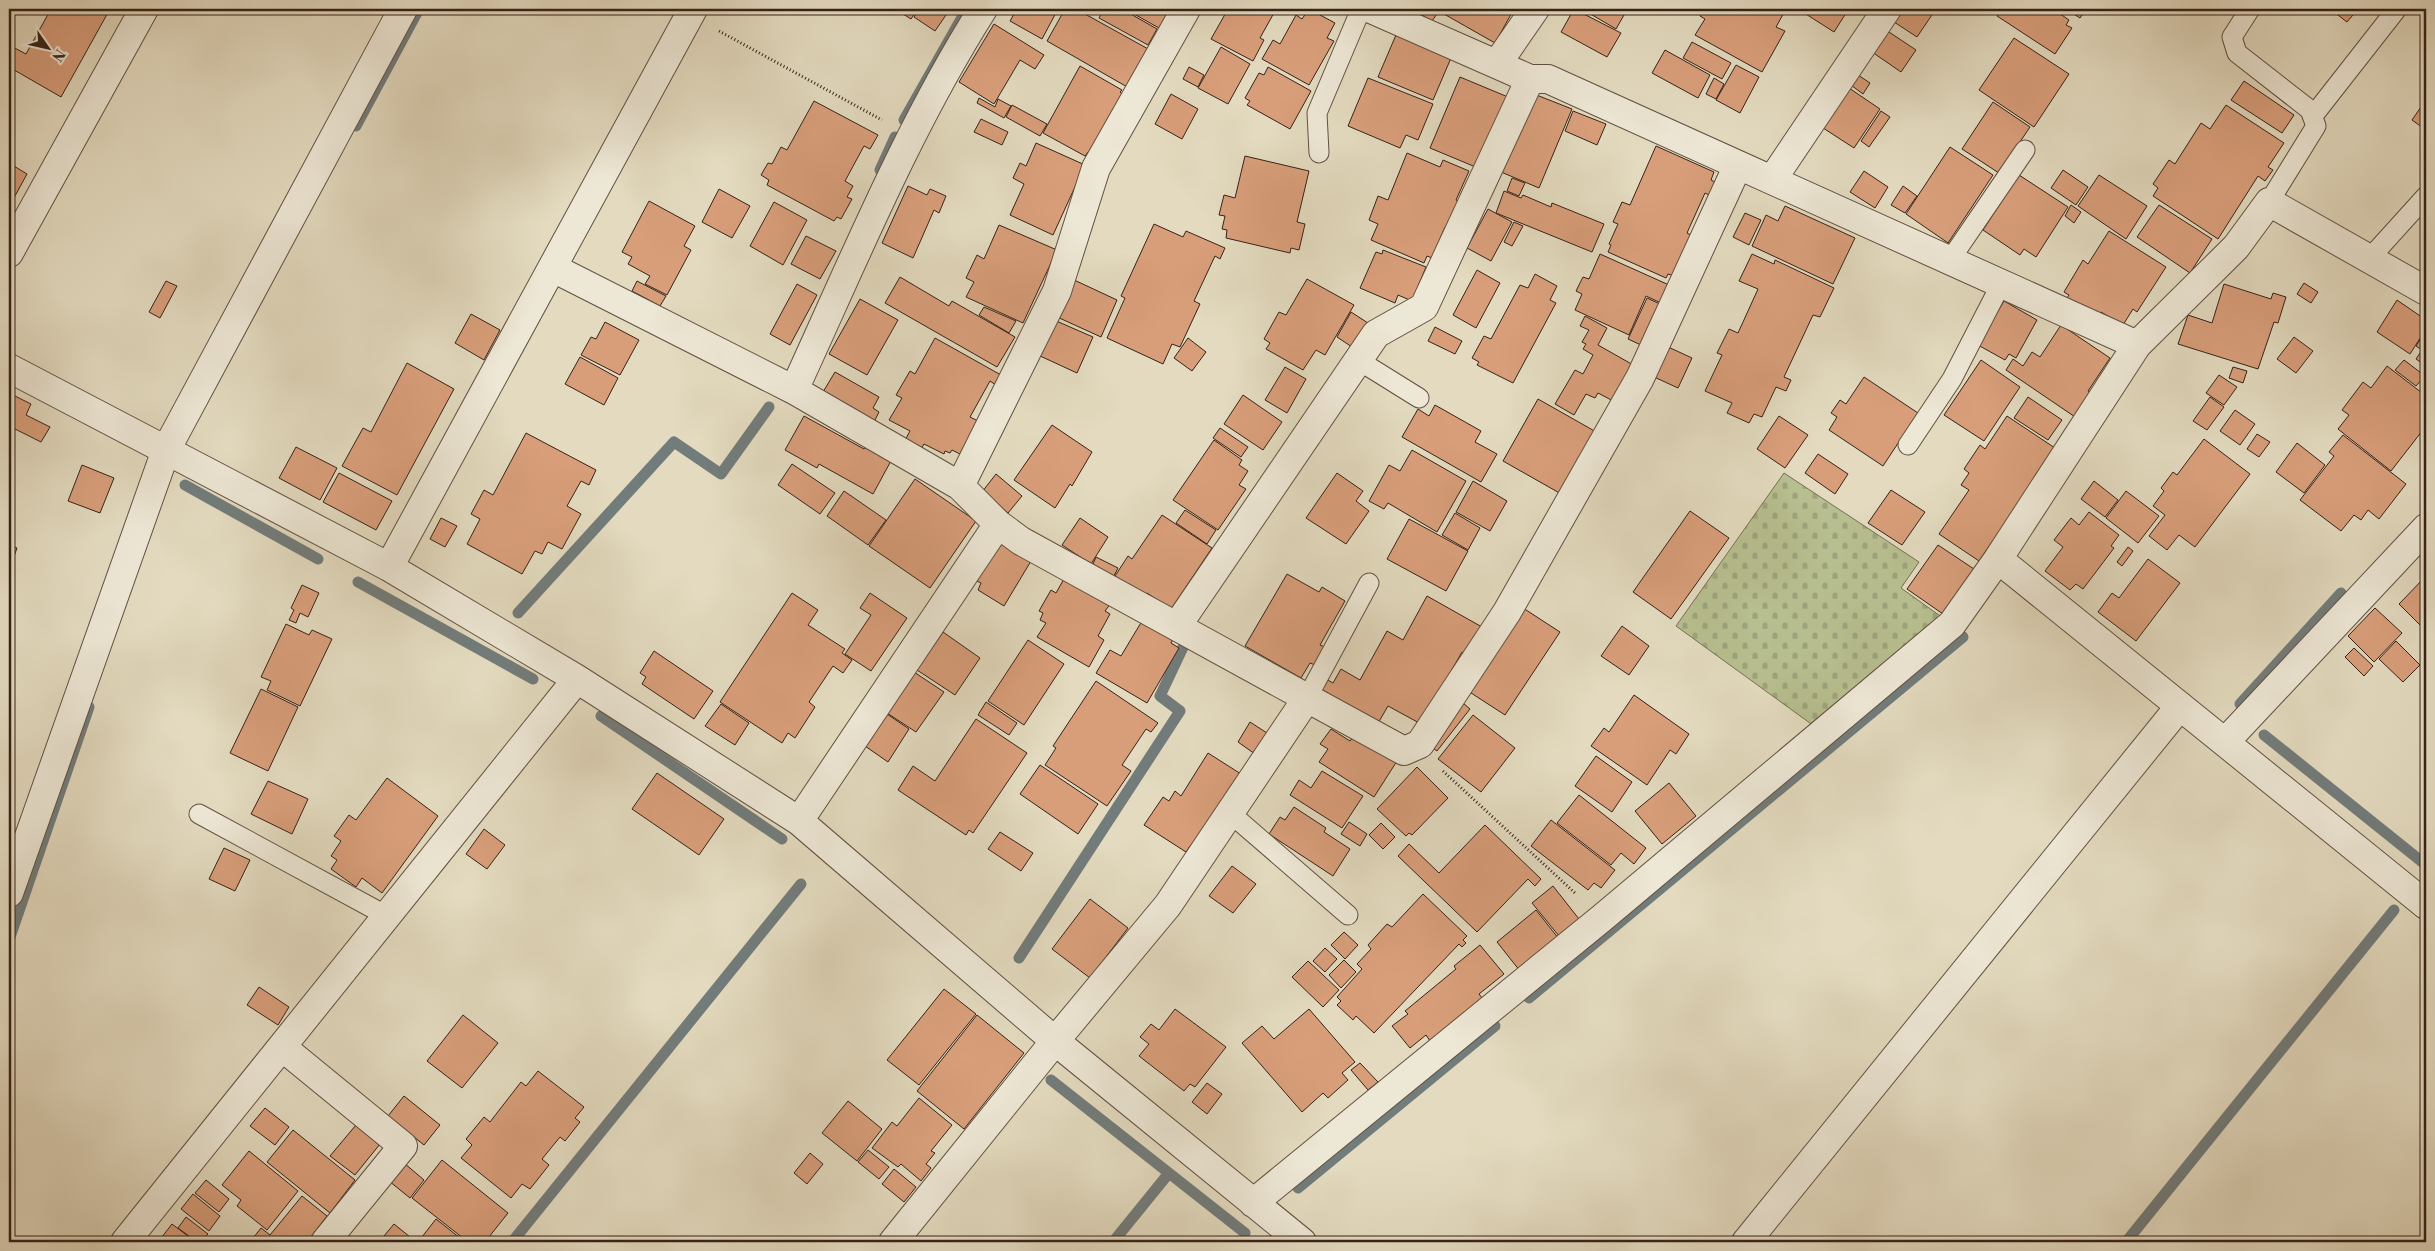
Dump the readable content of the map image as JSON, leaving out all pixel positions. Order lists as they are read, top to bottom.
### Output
{
  "north": "bottom right"
}
